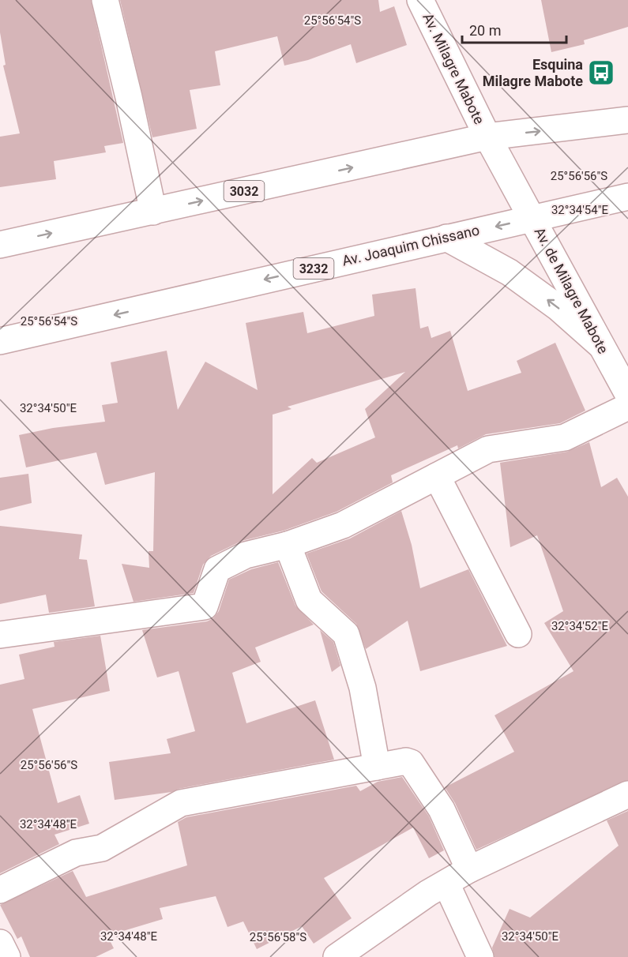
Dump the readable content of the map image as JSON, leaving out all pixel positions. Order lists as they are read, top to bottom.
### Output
{
  "streets": {
    "street": [
      "Av. Milagre Mabote",
      "3032",
      "Av. Joaquim Chissano",
      "3232",
      "Av. de Milagre Mabote"
    ]
  },
  "crossings": [
    ["Av. Milagre Mabote", "3032"],
    ["Av. Milagre Mabote", "Av. de Milagre Mabote"],
    ["3032", "Av. de Milagre Mabote"],
    ["Av. Joaquim Chissano", "Av. de Milagre Mabote"]
  ],
  "places": {
    "bus stop": ["Esquina Milagre Mabote"]
  },
  "scale_bar": "20 m",
  "coordinates": [
    "25°56'54\"S",
    "25°56'56\"S",
    "32°34'54\"E",
    "32°34'50\"E",
    "32°34'52\"E",
    "32°34'48\"E",
    "25°56'58\"S"
  ]
}
